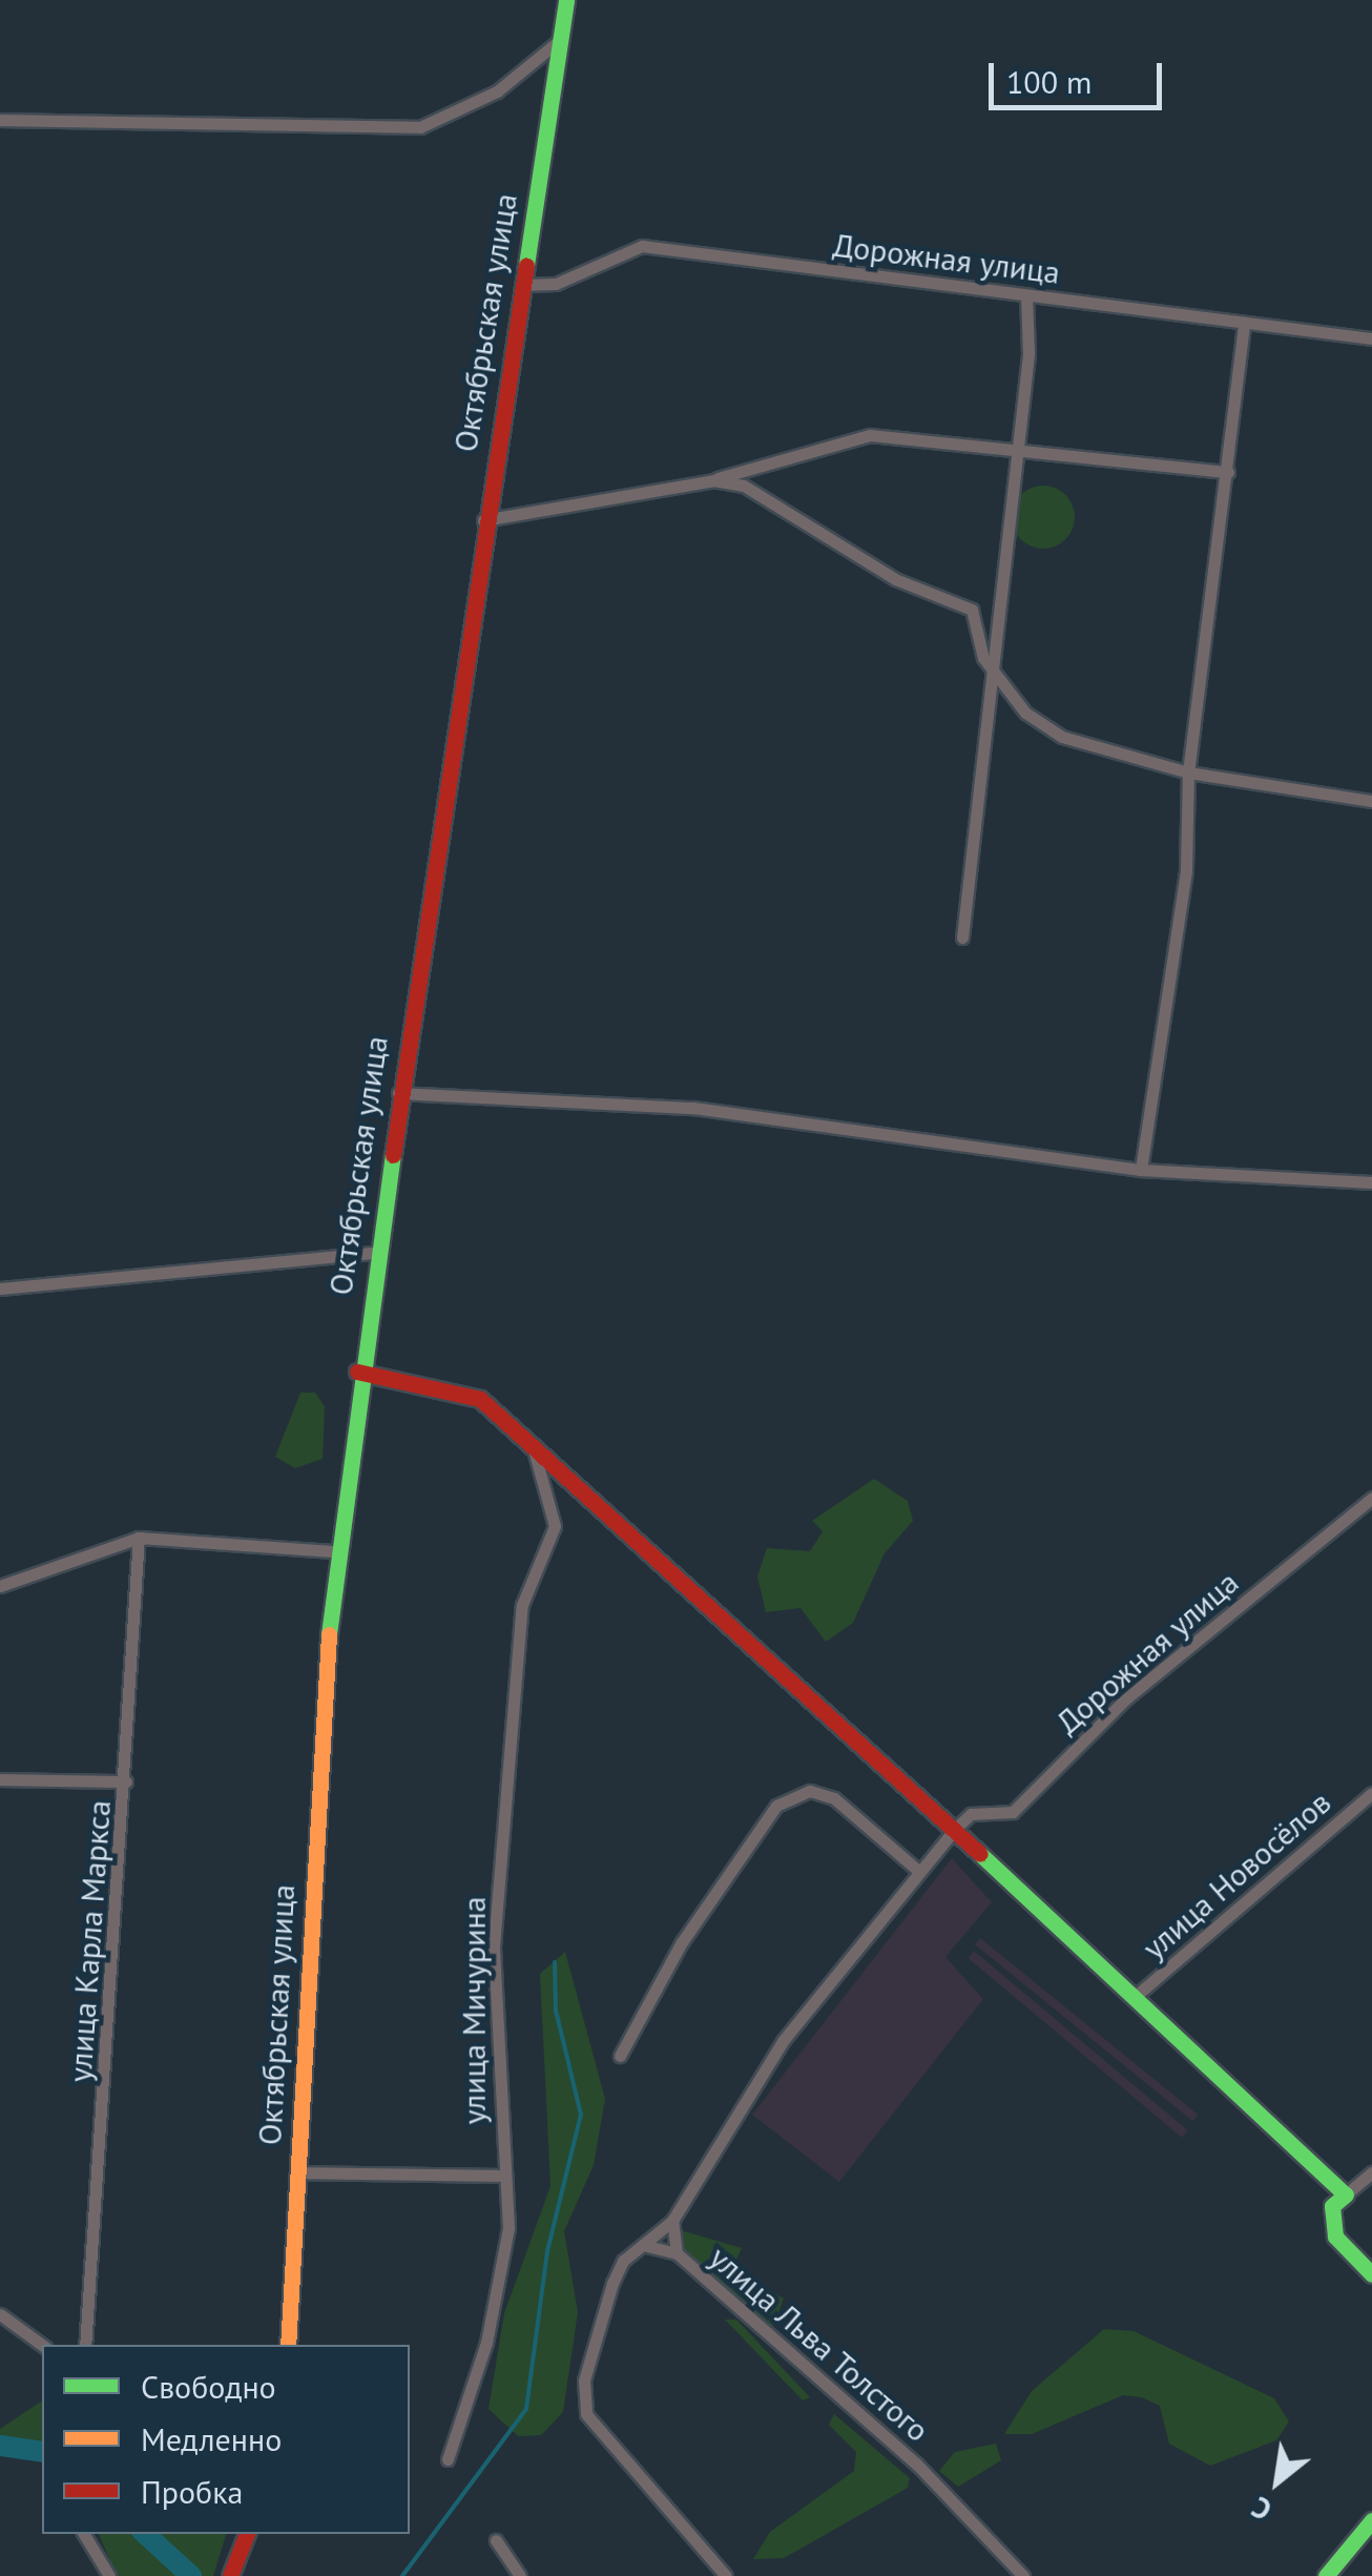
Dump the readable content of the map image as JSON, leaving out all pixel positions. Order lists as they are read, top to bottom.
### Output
{
  "streets": {
    "street": [
      "Дорожная улица",
      "Октябрьская улица",
      "улица Новосёлов",
      "улица Карла Маркса",
      "улица Мичурина",
      "улица Льва Толстого"
    ]
  },
  "crossings": [
    ["Дорожная улица", "Октябрьская улица"]
  ],
  "legend": ["Свободно", "Медленно", "Пробка"],
  "scale_bar": "100 m",
  "north": "bottom left"
}
